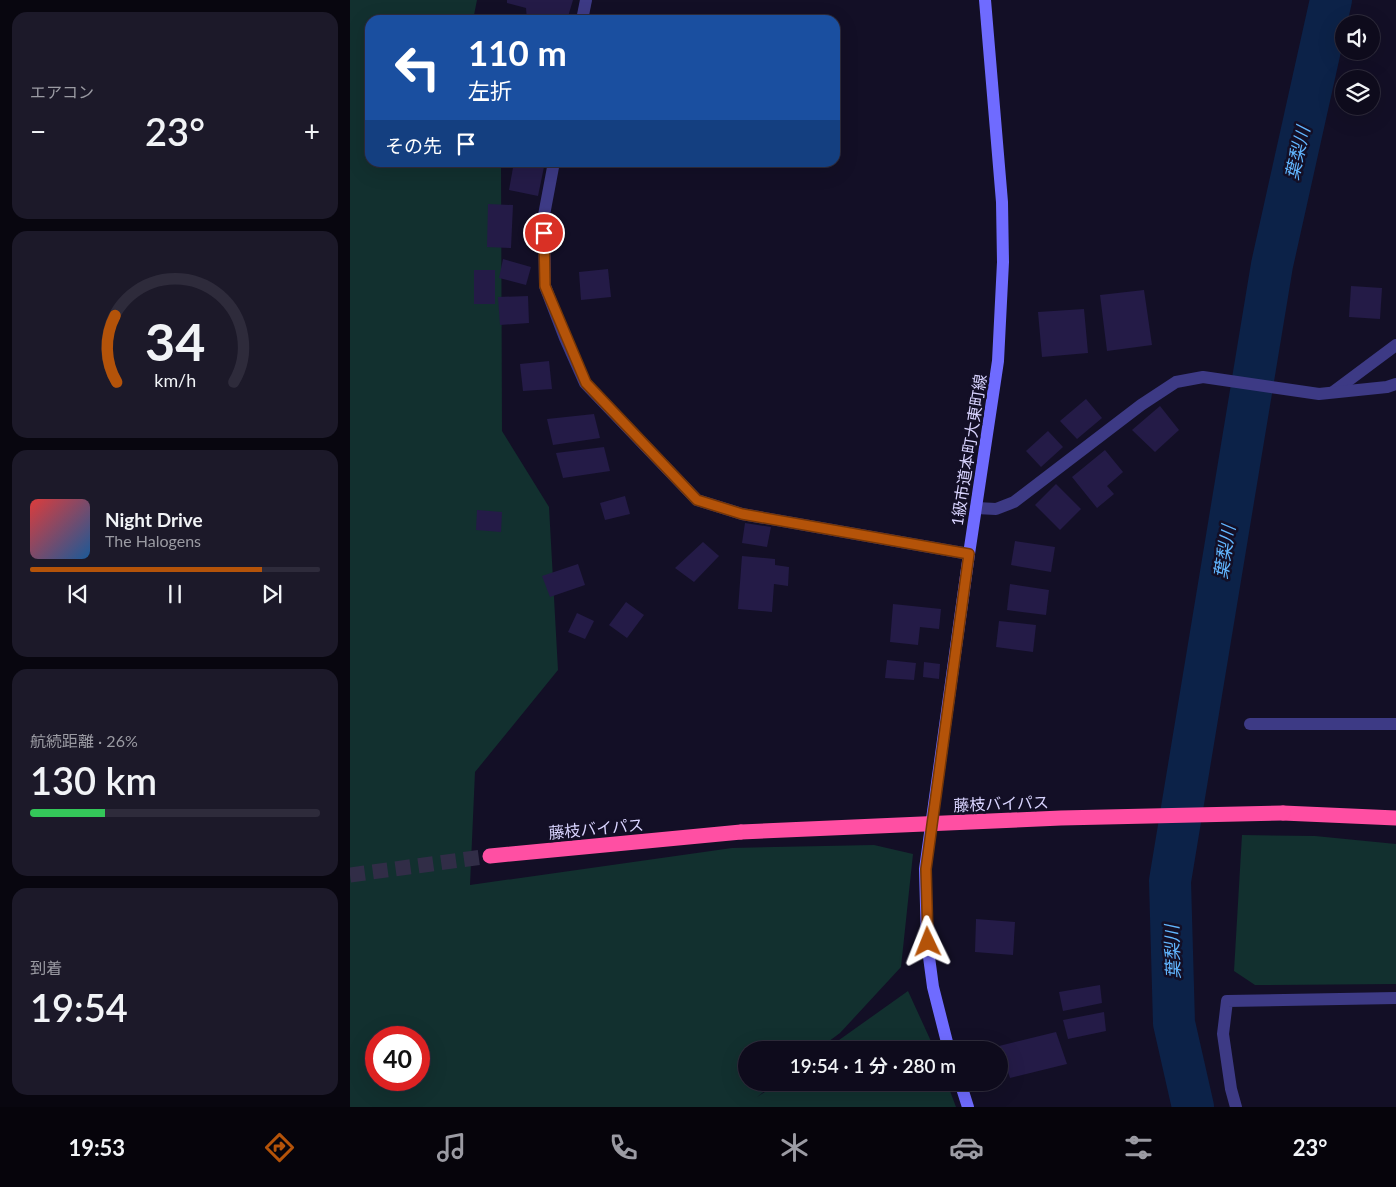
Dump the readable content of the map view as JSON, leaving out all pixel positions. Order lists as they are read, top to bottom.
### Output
{
  "streets": {
    "highway": ["藤枝バイパス"],
    "street": ["1級市道本町大東町線"]
  },
  "water": ["葉梨川"],
  "page": {
    "tile": [
      "エアコン",
      ["航続距離 · 26%", "130 km"],
      ["到着", "19:54"]
    ],
    "turn": ["110 m", "左折"],
    "heat": ["−", "23°", "+"],
    "then": "その先",
    "song": ["Night Drive", "The Halogens"],
    "limit": "40",
    "trip": "19:54 · 1 分 · 280 m",
    "tabs": ["19:53", "23°"],
    "gauge": ["34", "km/h"]
  }
}
